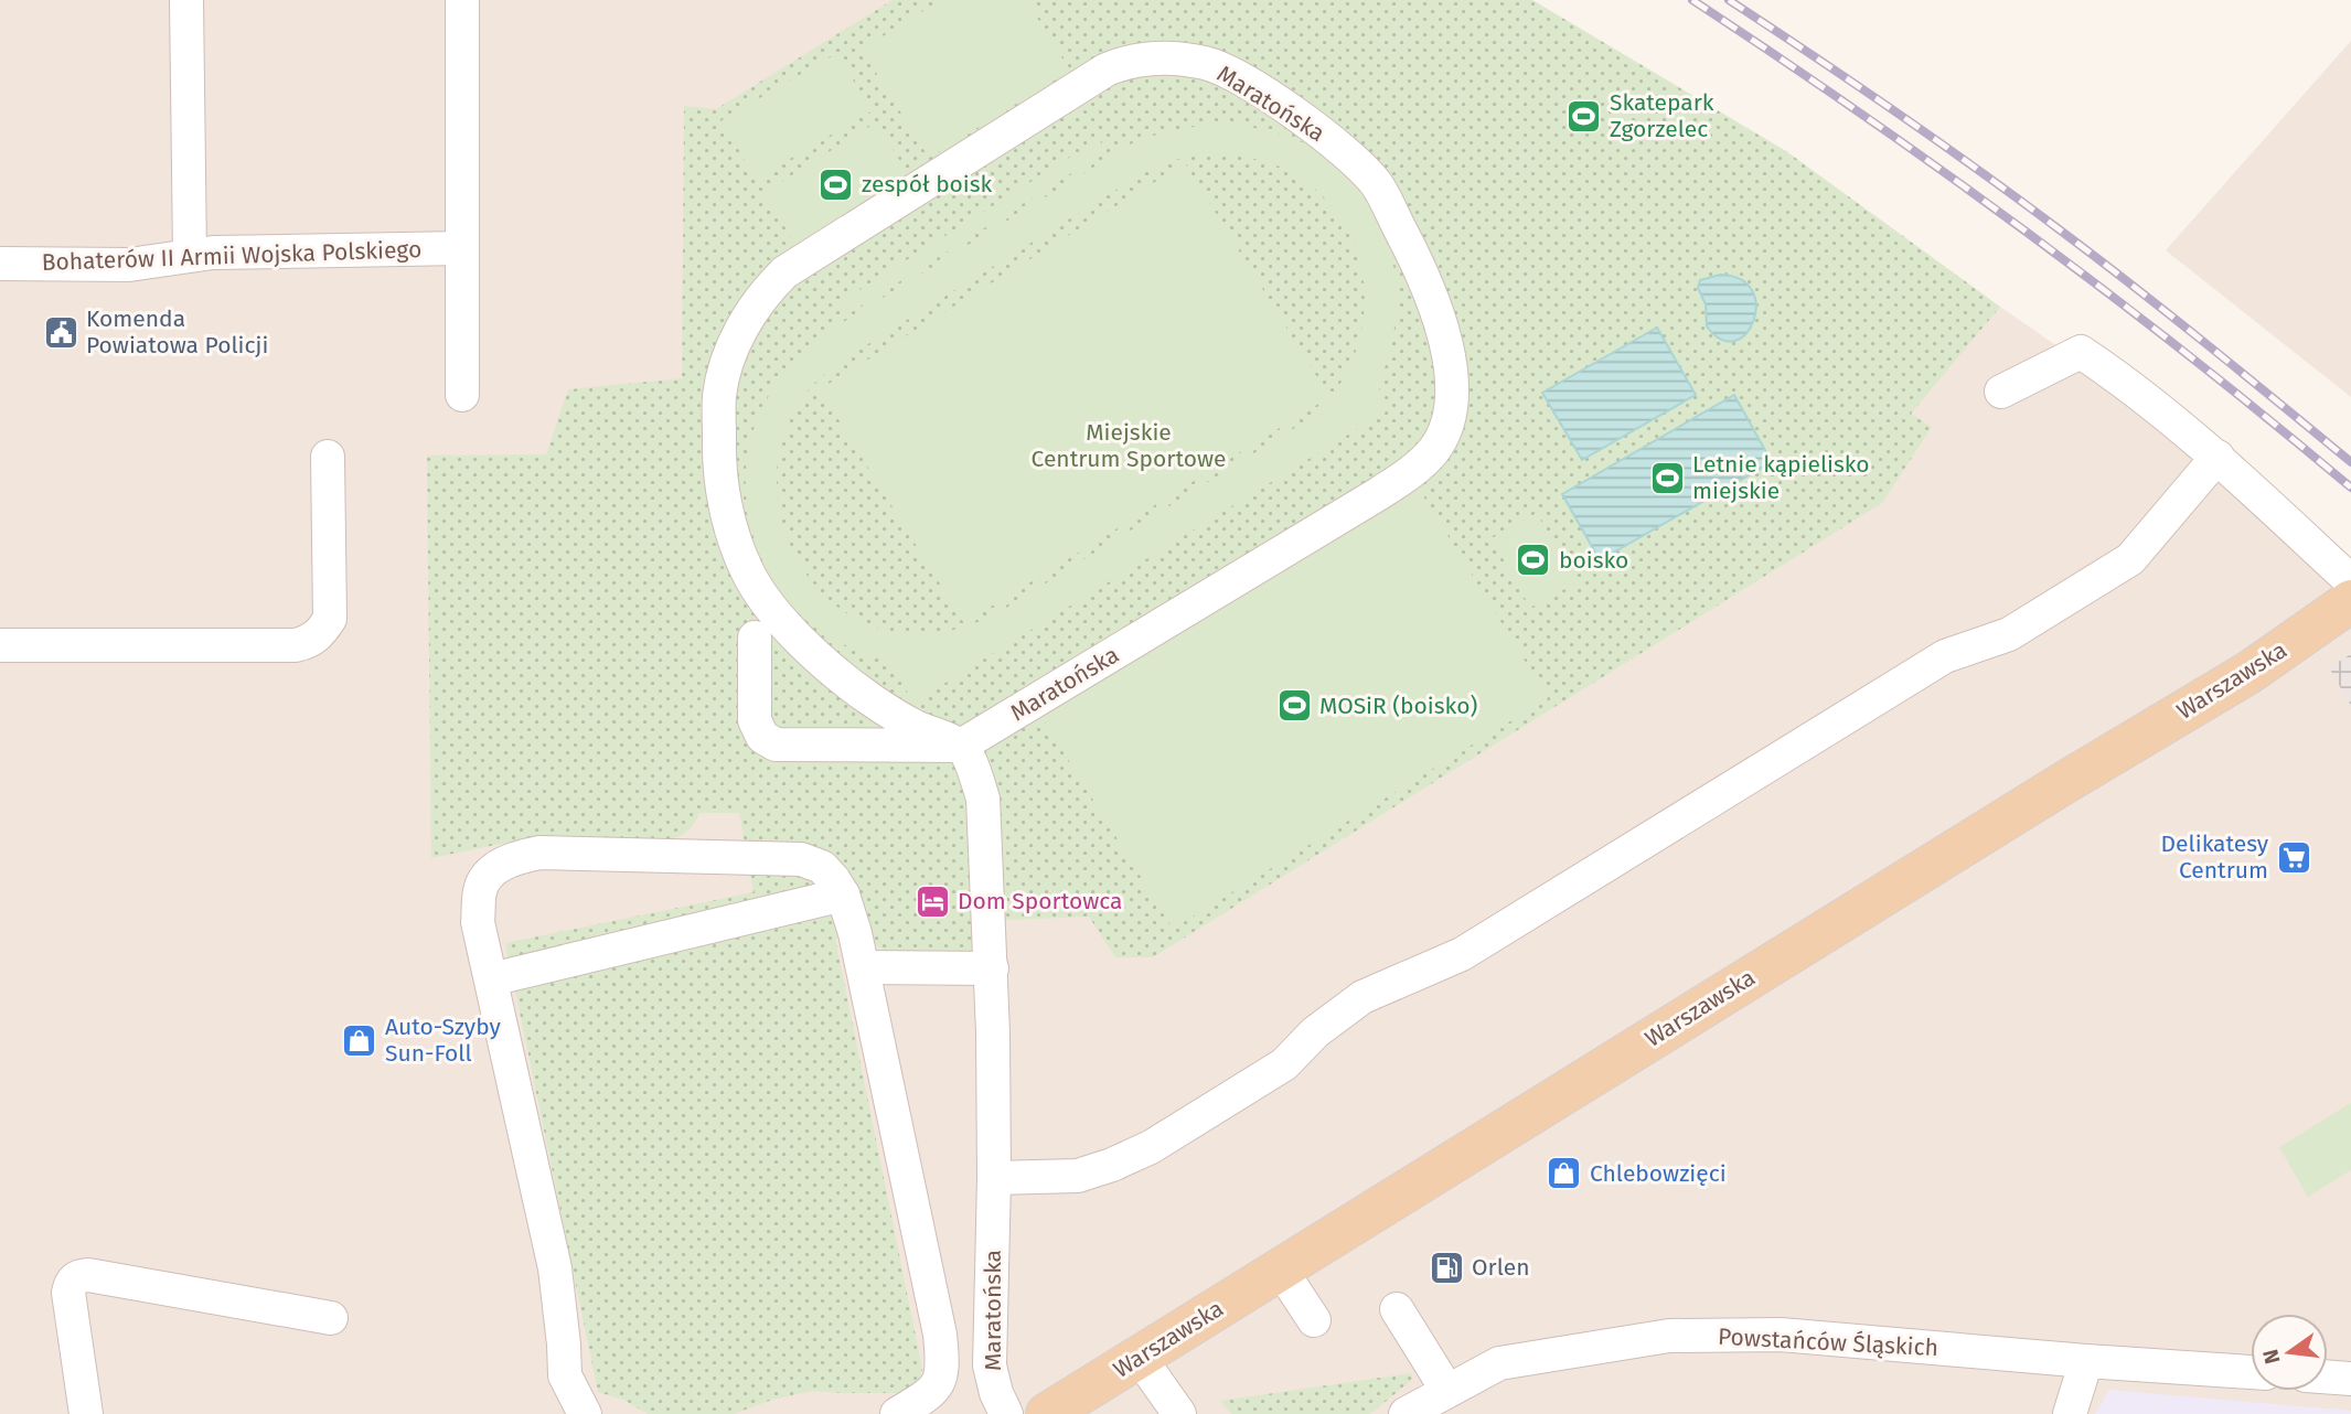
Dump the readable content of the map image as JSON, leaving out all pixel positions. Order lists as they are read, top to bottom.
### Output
{
  "streets": {
    "main road": ["Warszawska"],
    "street": ["Maratońska", "Bohaterów II Armii Wojska Polskiego", "Powstańców Śląskich"]
  },
  "parks": ["Miejskie Centrum Sportowe"],
  "places": {
    "sports": [
      "Skatepark Zgorzelec",
      "zespół boisk",
      "Letnie kąpielisko miejskie",
      "boisko",
      "MOSiR (boisko)"
    ],
    "public building": ["Komenda Powiatowa Policji"],
    "supermarket": ["Delikatesy Centrum"],
    "hotel": ["Dom Sportowca"],
    "shop": ["Auto-Szyby Sun-Foll", "Chlebowzięci"],
    "fuel station": ["Orlen"]
  },
  "north": "left"
}
